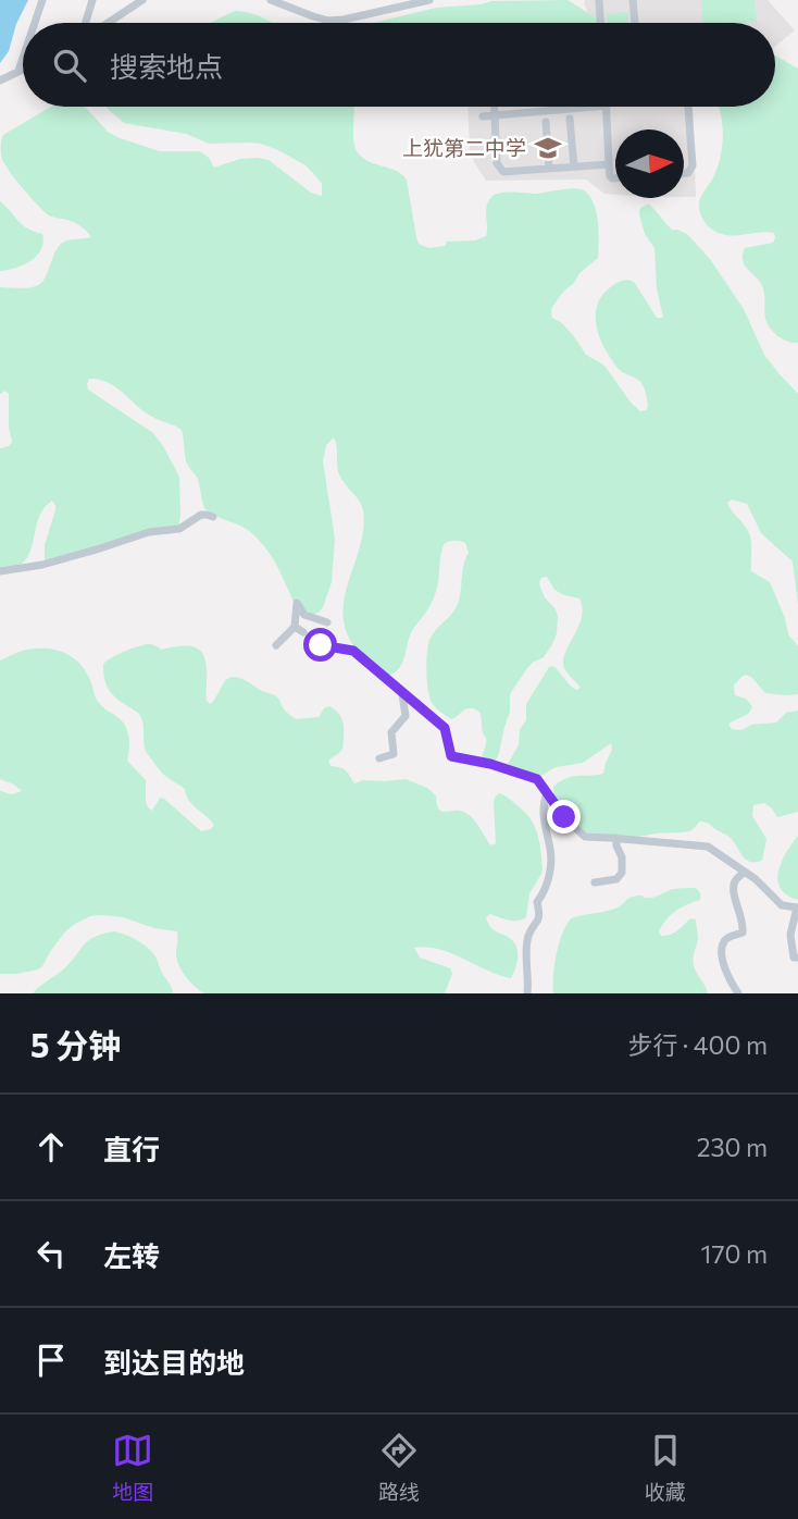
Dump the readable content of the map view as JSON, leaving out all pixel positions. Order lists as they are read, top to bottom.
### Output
{
  "places": {
    "school or university": ["上犹第二中学"]
  },
  "north": "right",
  "page": {
    "search": "搜索地点",
    "heading": ["5 分钟", "步行 · 400 m"],
    "list": [
      ["直行", "230 m"],
      ["左转", "170 m"],
      "到达目的地"
    ],
    "nav": ["地图", "路线", "收藏"]
  }
}
